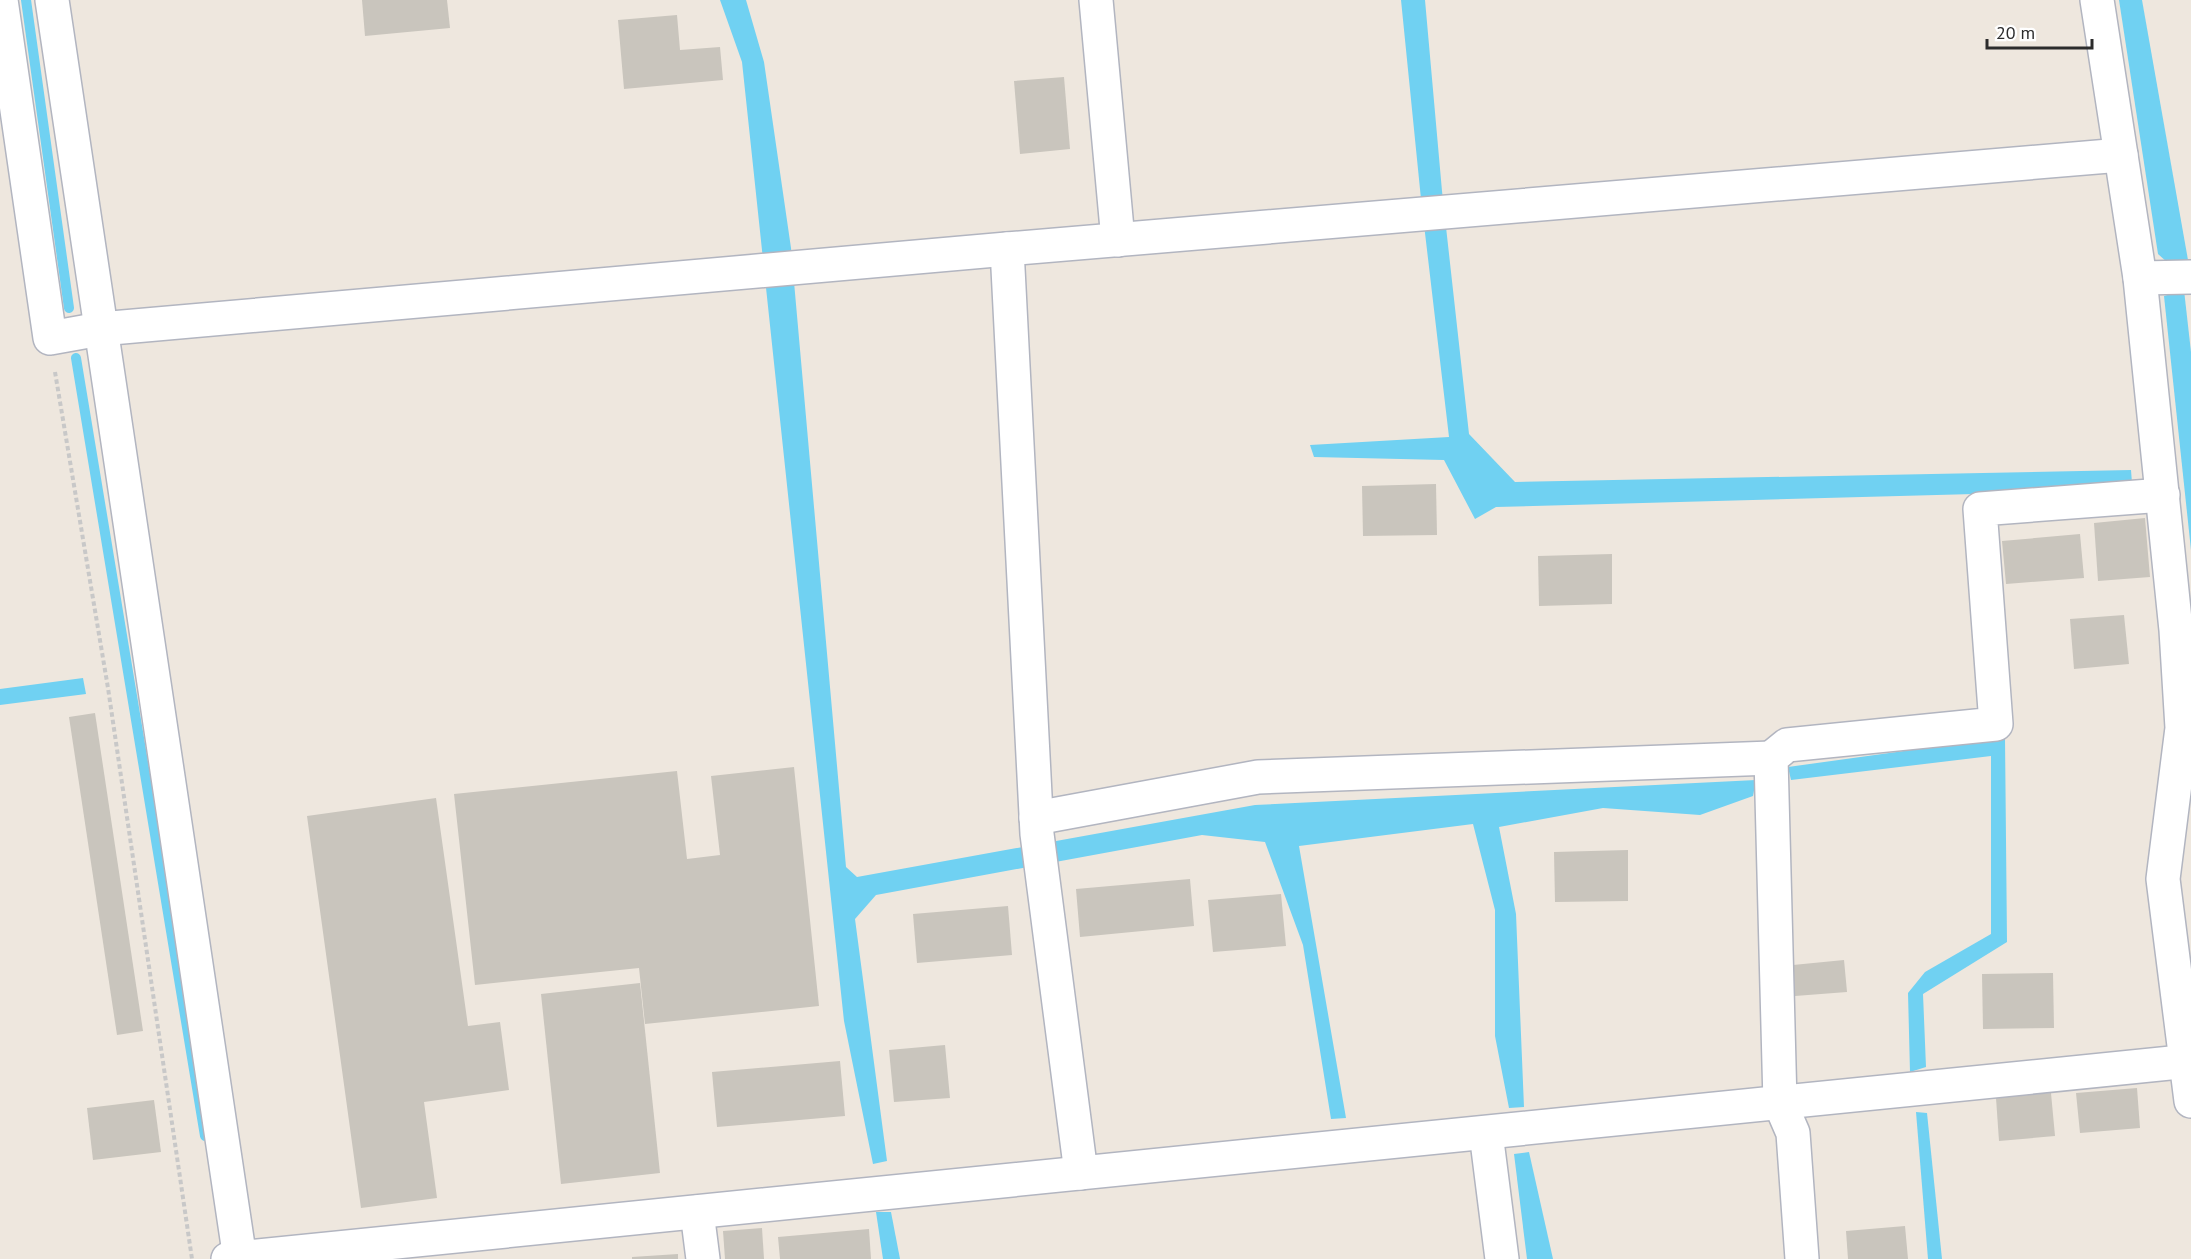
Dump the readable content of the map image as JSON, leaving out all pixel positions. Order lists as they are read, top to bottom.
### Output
{
  "scale_bar": "20 m"
}
